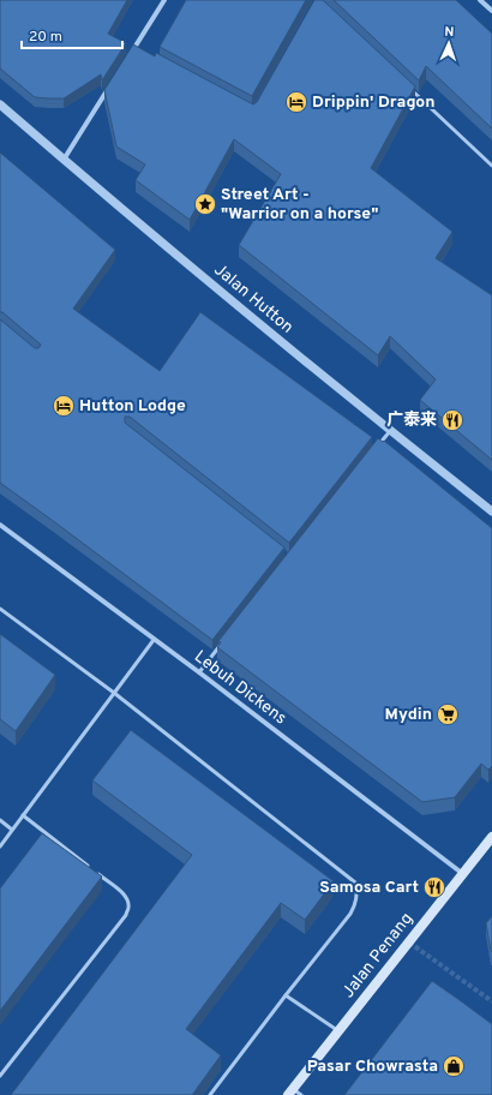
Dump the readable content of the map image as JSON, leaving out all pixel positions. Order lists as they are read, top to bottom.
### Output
{
  "streets": {
    "main road": ["Jalan Penang"],
    "street": ["Jalan Hutton", "Lebuh Dickens"]
  },
  "crossings": [
    ["Lebuh Dickens", "Jalan Penang"]
  ],
  "places": {
    "hotel": ["Drippin' Dragon", "Hutton Lodge"],
    "place": ["Street Art - \"Warrior on a horse\""],
    "restaurant": ["广泰来", "Samosa Cart"],
    "supermarket": ["Mydin"],
    "shop": ["Pasar Chowrasta"]
  },
  "scale_bar": "20 m",
  "north": "top"
}
